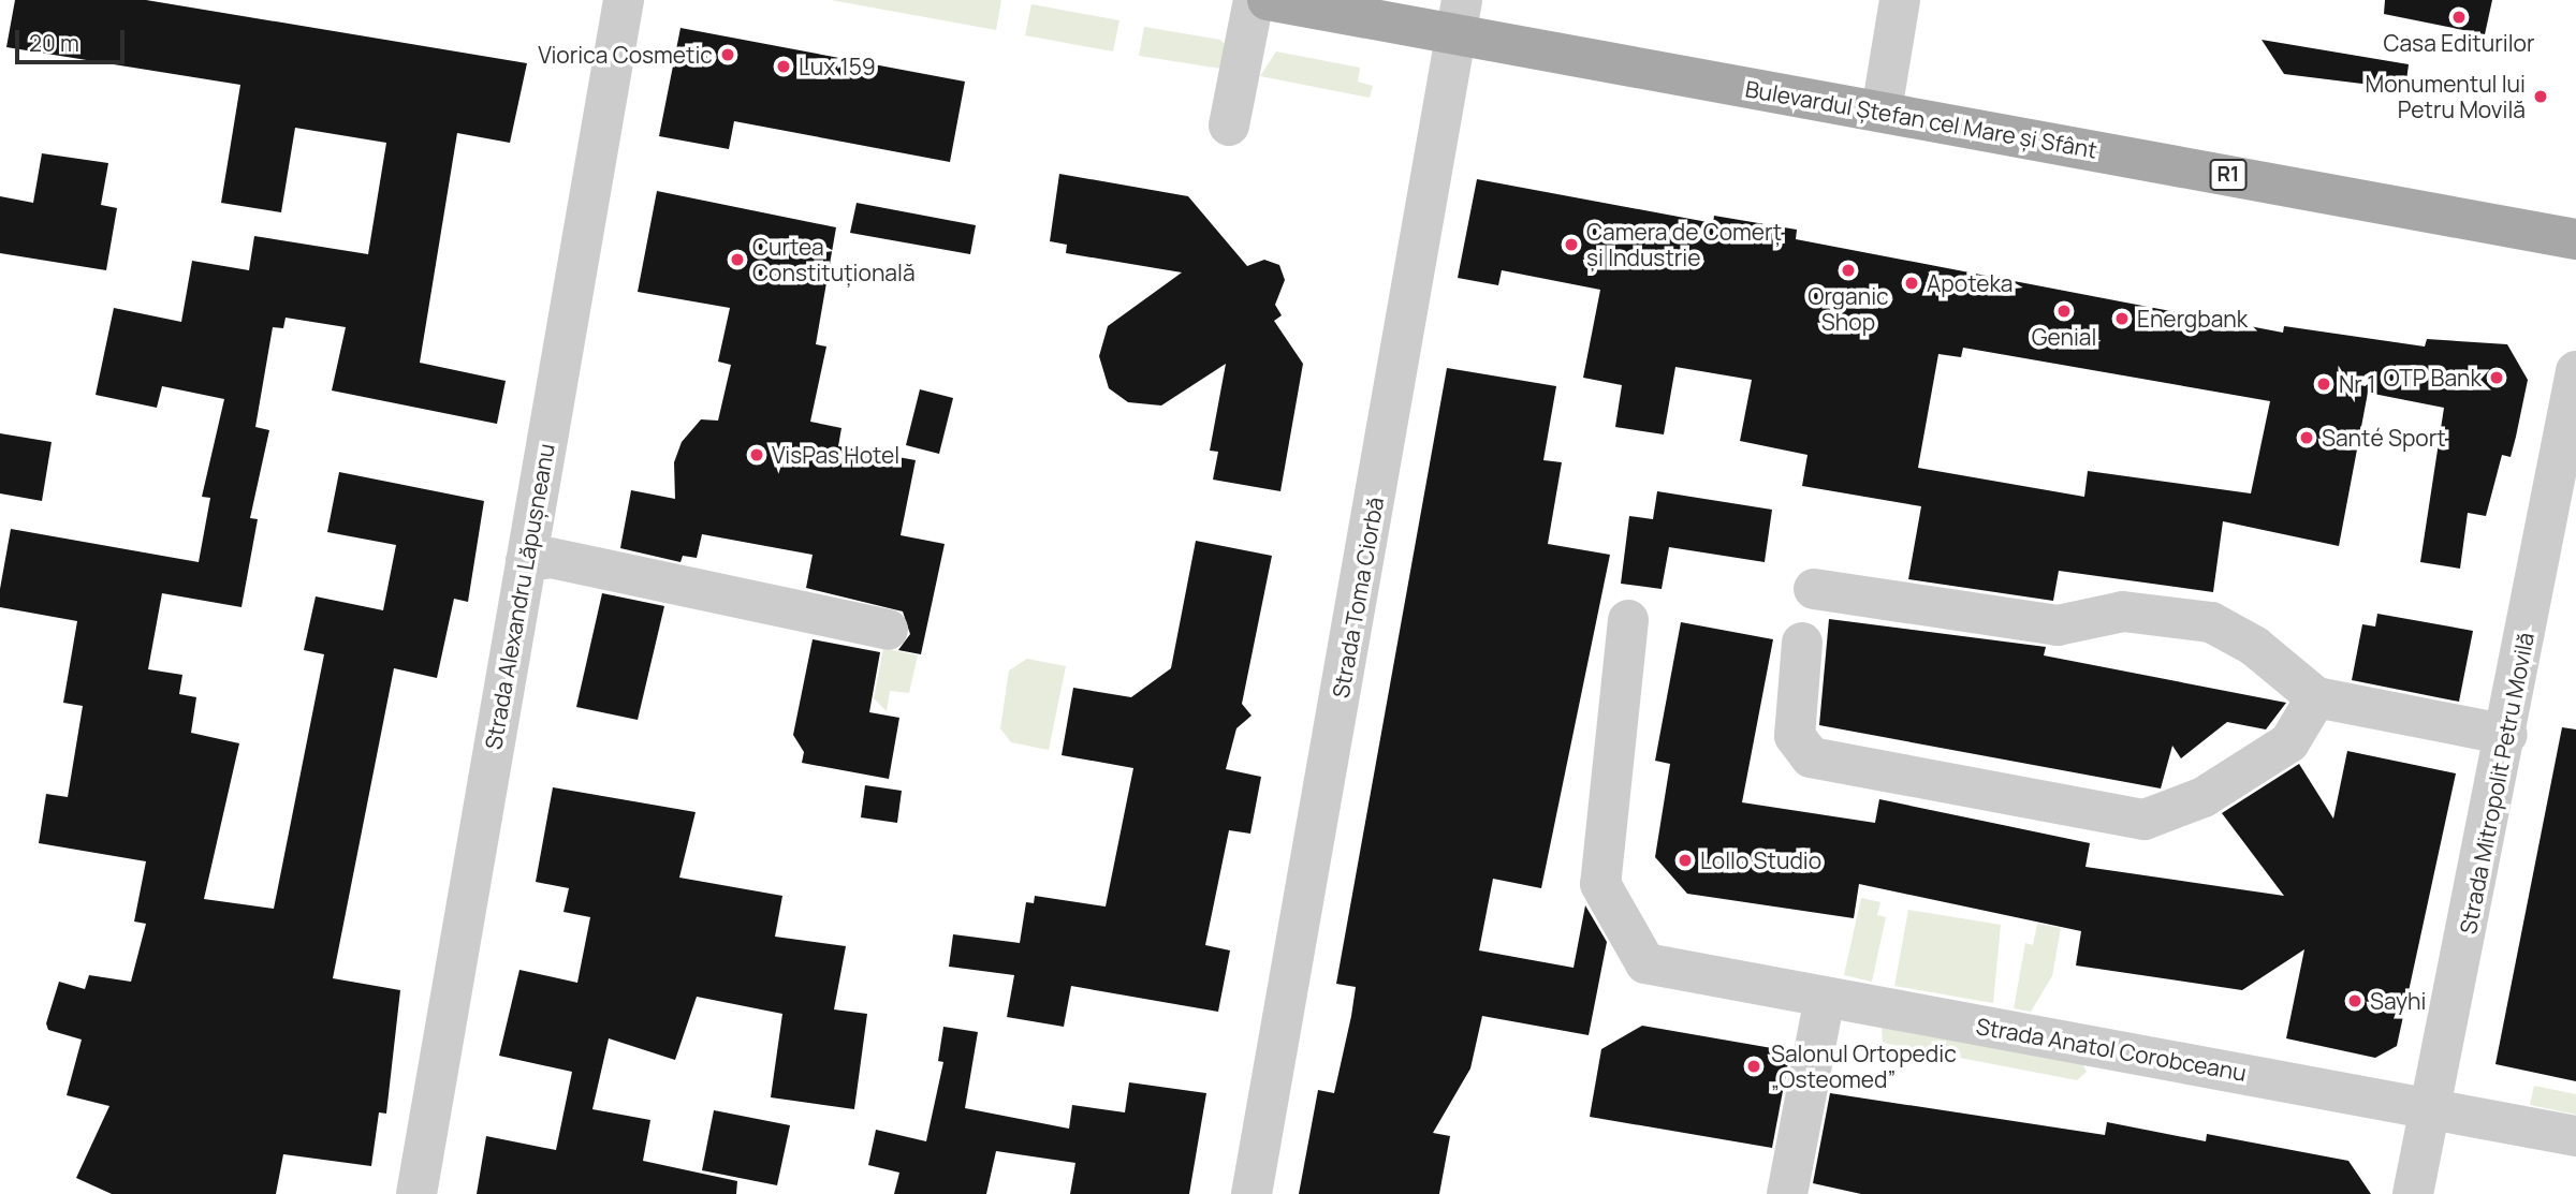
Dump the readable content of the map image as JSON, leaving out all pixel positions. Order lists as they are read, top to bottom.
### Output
{
  "streets": {
    "main road": ["Bulevardul Ștefan cel Mare și Sfânt", "R1"],
    "street": [
      "Strada Alexandru Lăpușneanu",
      "Strada Toma Ciorbă",
      "Strada Mitropolit Petru Movilă",
      "Strada Anatol Corobceanu"
    ]
  },
  "crossings": [
    ["Bulevardul Ștefan cel Mare și Sfânt", "Strada Toma Ciorbă"],
    ["Strada Mitropolit Petru Movilă", "Strada Anatol Corobceanu"]
  ],
  "places": [
    "Casa Editurilor",
    "Viorica Cosmetic",
    "Lux 159",
    "Monumentul lui Petru Movilă",
    "Camera de Comerț și Industrie",
    "Curtea Constituțională",
    "Organic Shop",
    "Apoteka",
    "Genial",
    "Energbank",
    "OTP Bank",
    "Nr 1",
    "Santé Sport",
    "VisPas Hotel",
    "Lollo Studio",
    "Sayhi",
    "Salonul Ortopedic „Osteomed”"
  ],
  "scale_bar": "20 m"
}
